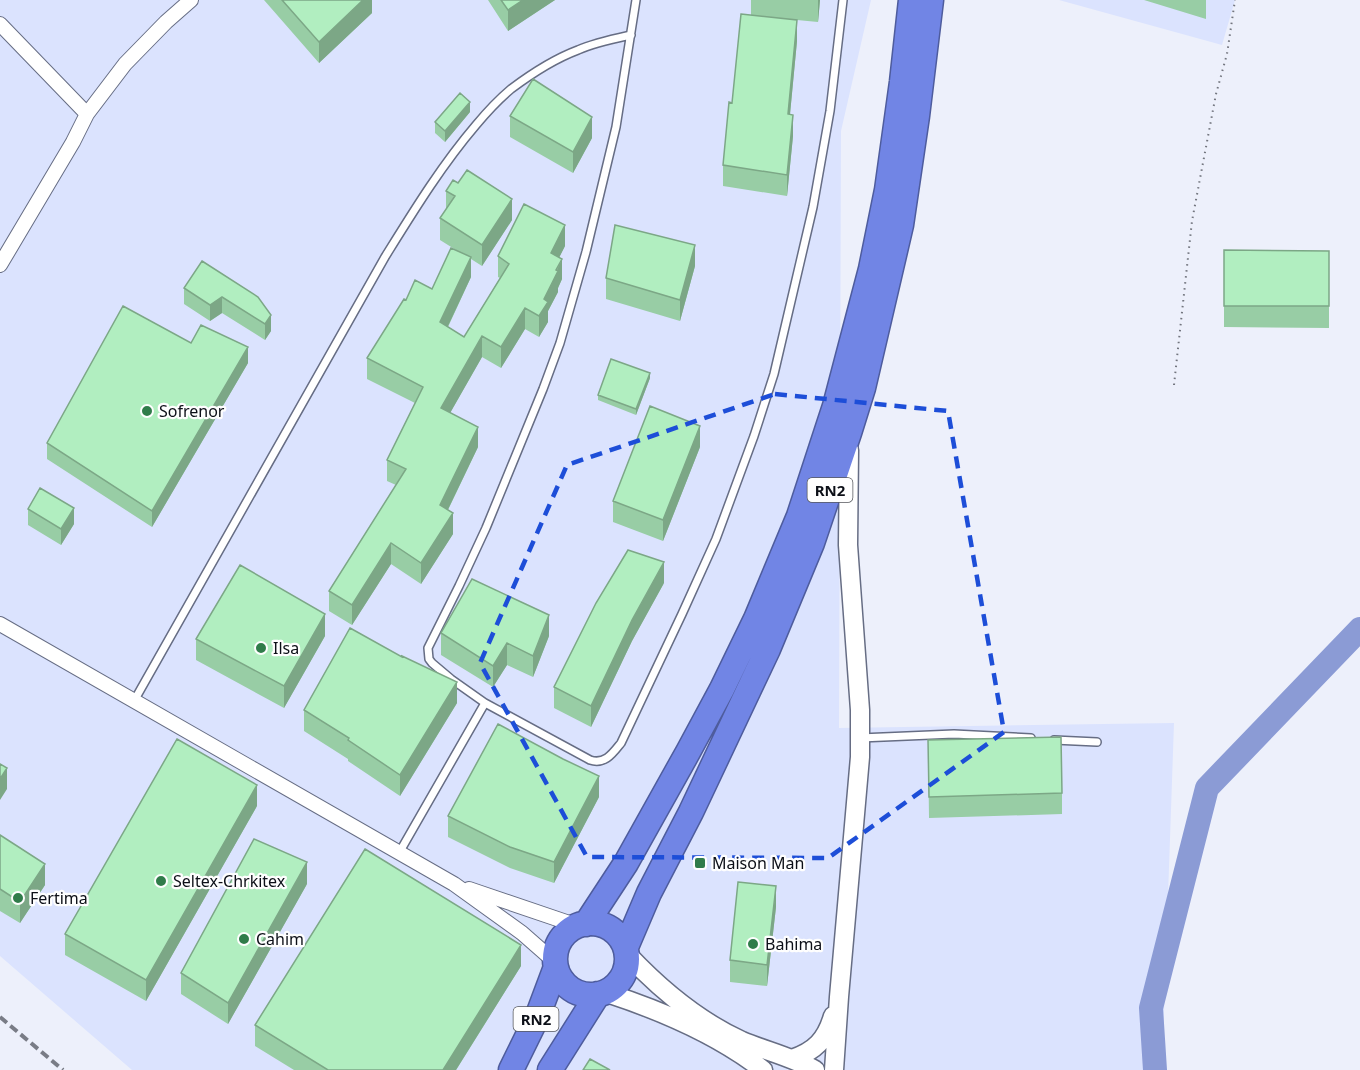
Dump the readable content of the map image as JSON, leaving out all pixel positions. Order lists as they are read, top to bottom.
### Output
{
  "streets": {
    "highway": ["RN2"]
  },
  "places": {
    "other": [
      "Sofrenor",
      "Ilsa",
      "Seltex-Chrkitex",
      "Fertima",
      "Cahim",
      "Bahima"
    ],
    "transit": ["Maison Man"]
  }
}
